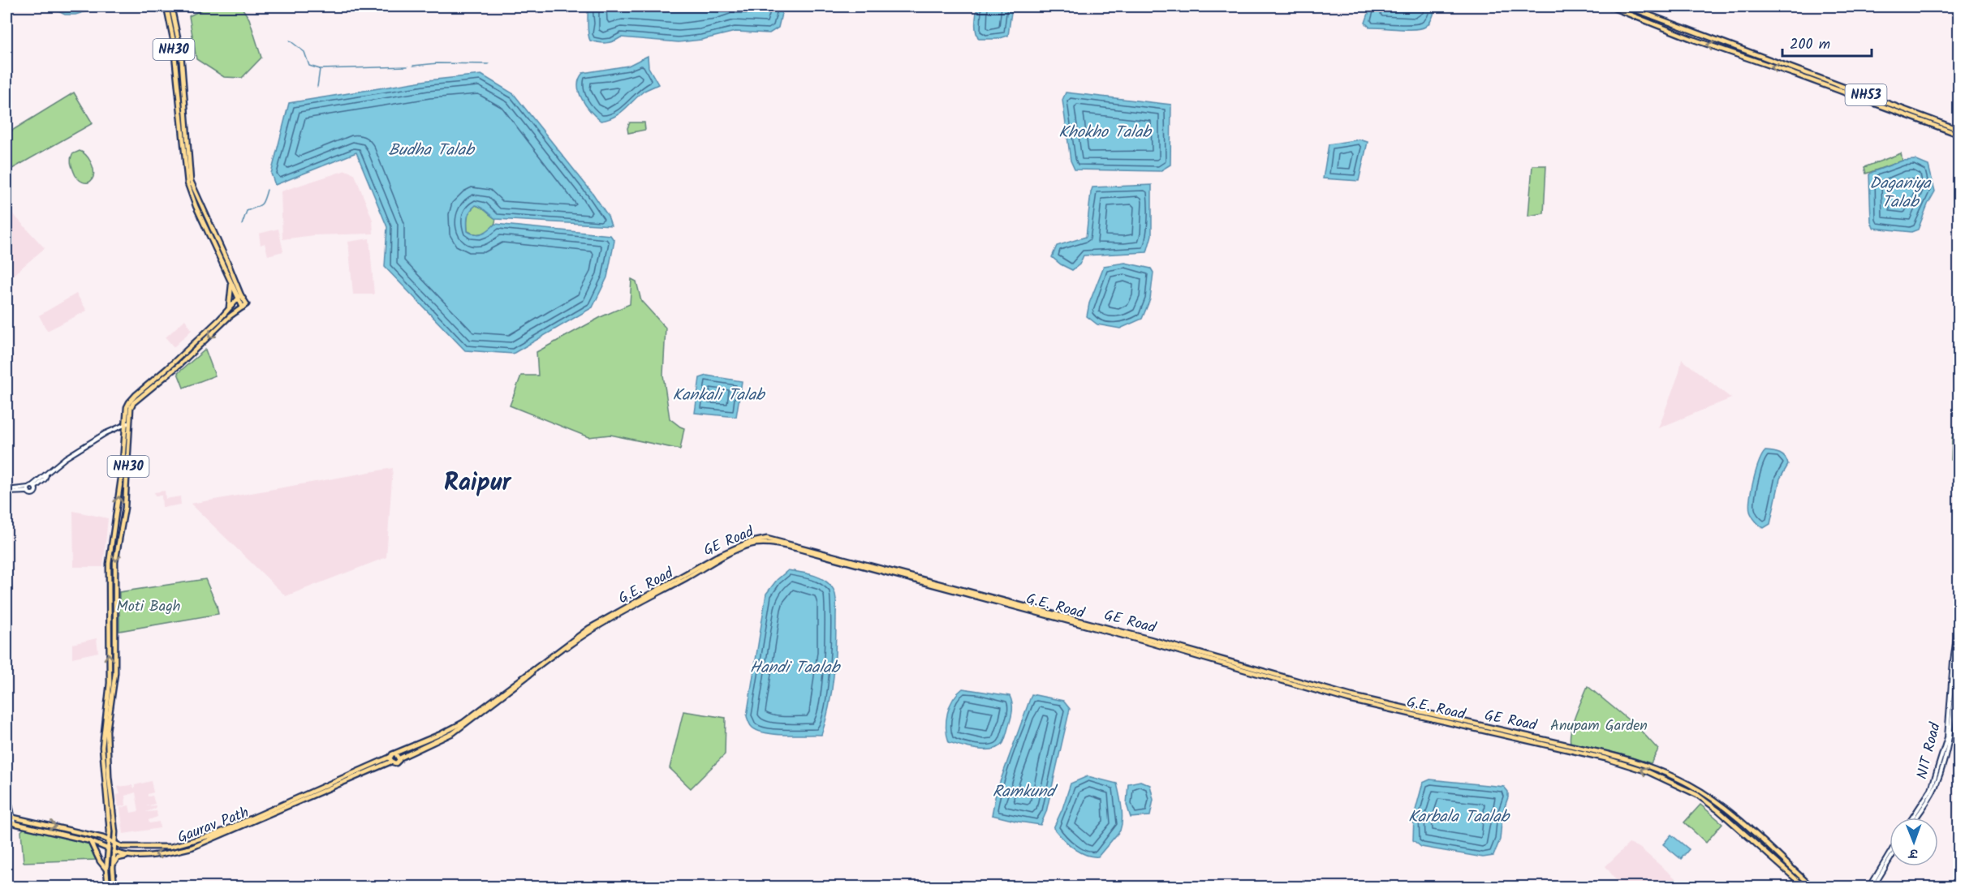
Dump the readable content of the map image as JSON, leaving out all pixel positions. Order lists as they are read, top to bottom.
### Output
{
  "streets": {
    "main road": [
      "NH30",
      "NH53",
      "GE Road",
      "G.E. Road",
      "NIT Road",
      "Gaurav Path"
    ]
  },
  "crossings": [
    ["NH30", "Gaurav Path"],
    ["GE Road", "G.E. Road"],
    ["GE Road", "Gaurav Path"],
    ["G.E. Road", "Gaurav Path"]
  ],
  "one_way": ["G.E. Road"],
  "districts": ["Raipur"],
  "water": [
    "Khokho Talab",
    "Budha Talab",
    "Daganiya Talab",
    "Kankali Talab",
    "Handi Taalab",
    "Ramkund",
    "Karbala Taalab"
  ],
  "parks": ["Moti Bagh", "Anupam Garden"],
  "scale_bar": "200 m",
  "north": "bottom"
}
